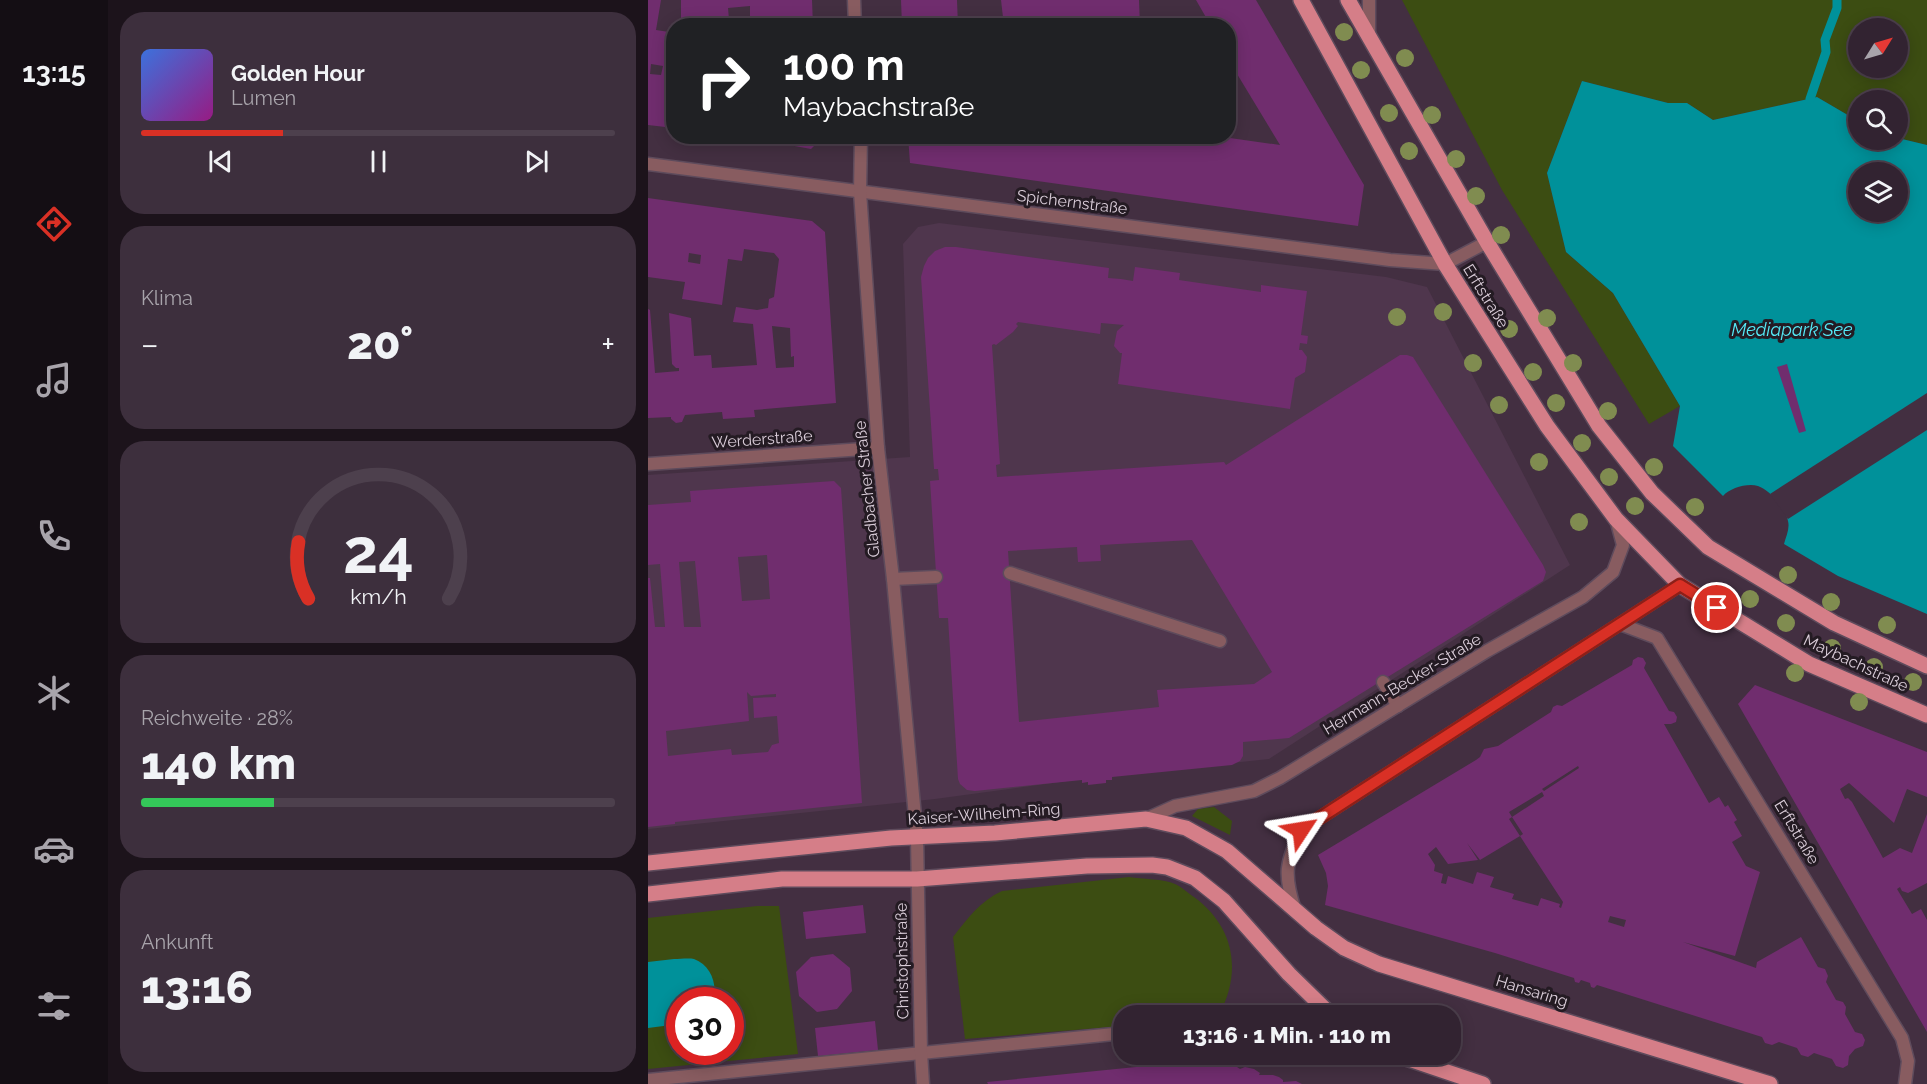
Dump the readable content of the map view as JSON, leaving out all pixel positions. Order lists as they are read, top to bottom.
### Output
{
  "streets": {
    "main road": [
      "Erftstraße",
      "Maybachstraße",
      "Kaiser-Wilhelm-Ring",
      "Hansaring"
    ],
    "street": [
      "Spichernstraße",
      "Werderstraße",
      "Gladbacher Straße",
      "Hermann-Becker-Straße",
      "Christophstraße"
    ]
  },
  "crossings": [
    ["Spichernstraße", "Erftstraße"],
    ["Spichernstraße", "Gladbacher Straße"],
    ["Erftstraße", "Maybachstraße"],
    ["Erftstraße", "Hermann-Becker-Straße"],
    ["Werderstraße", "Gladbacher Straße"],
    ["Gladbacher Straße", "Kaiser-Wilhelm-Ring"],
    ["Gladbacher Straße", "Christophstraße"],
    ["Hermann-Becker-Straße", "Kaiser-Wilhelm-Ring"],
    ["Kaiser-Wilhelm-Ring", "Christophstraße"],
    ["Kaiser-Wilhelm-Ring", "Hansaring"]
  ],
  "water": ["Mediapark See"],
  "north": "top right",
  "page": {
    "tabs": "13:15",
    "turn": ["100 m", "Maybachstraße"],
    "song": ["Golden Hour", "Lumen"],
    "tile": [
      "Klima",
      ["Reichweite · 28%", "140 km"],
      ["Ankunft", "13:16"]
    ],
    "heat": ["−", "20°", "+"],
    "limit": "30",
    "trip": "13:16 · 1 Min. · 110 m",
    "gauge": ["24", "km/h"]
  }
}
